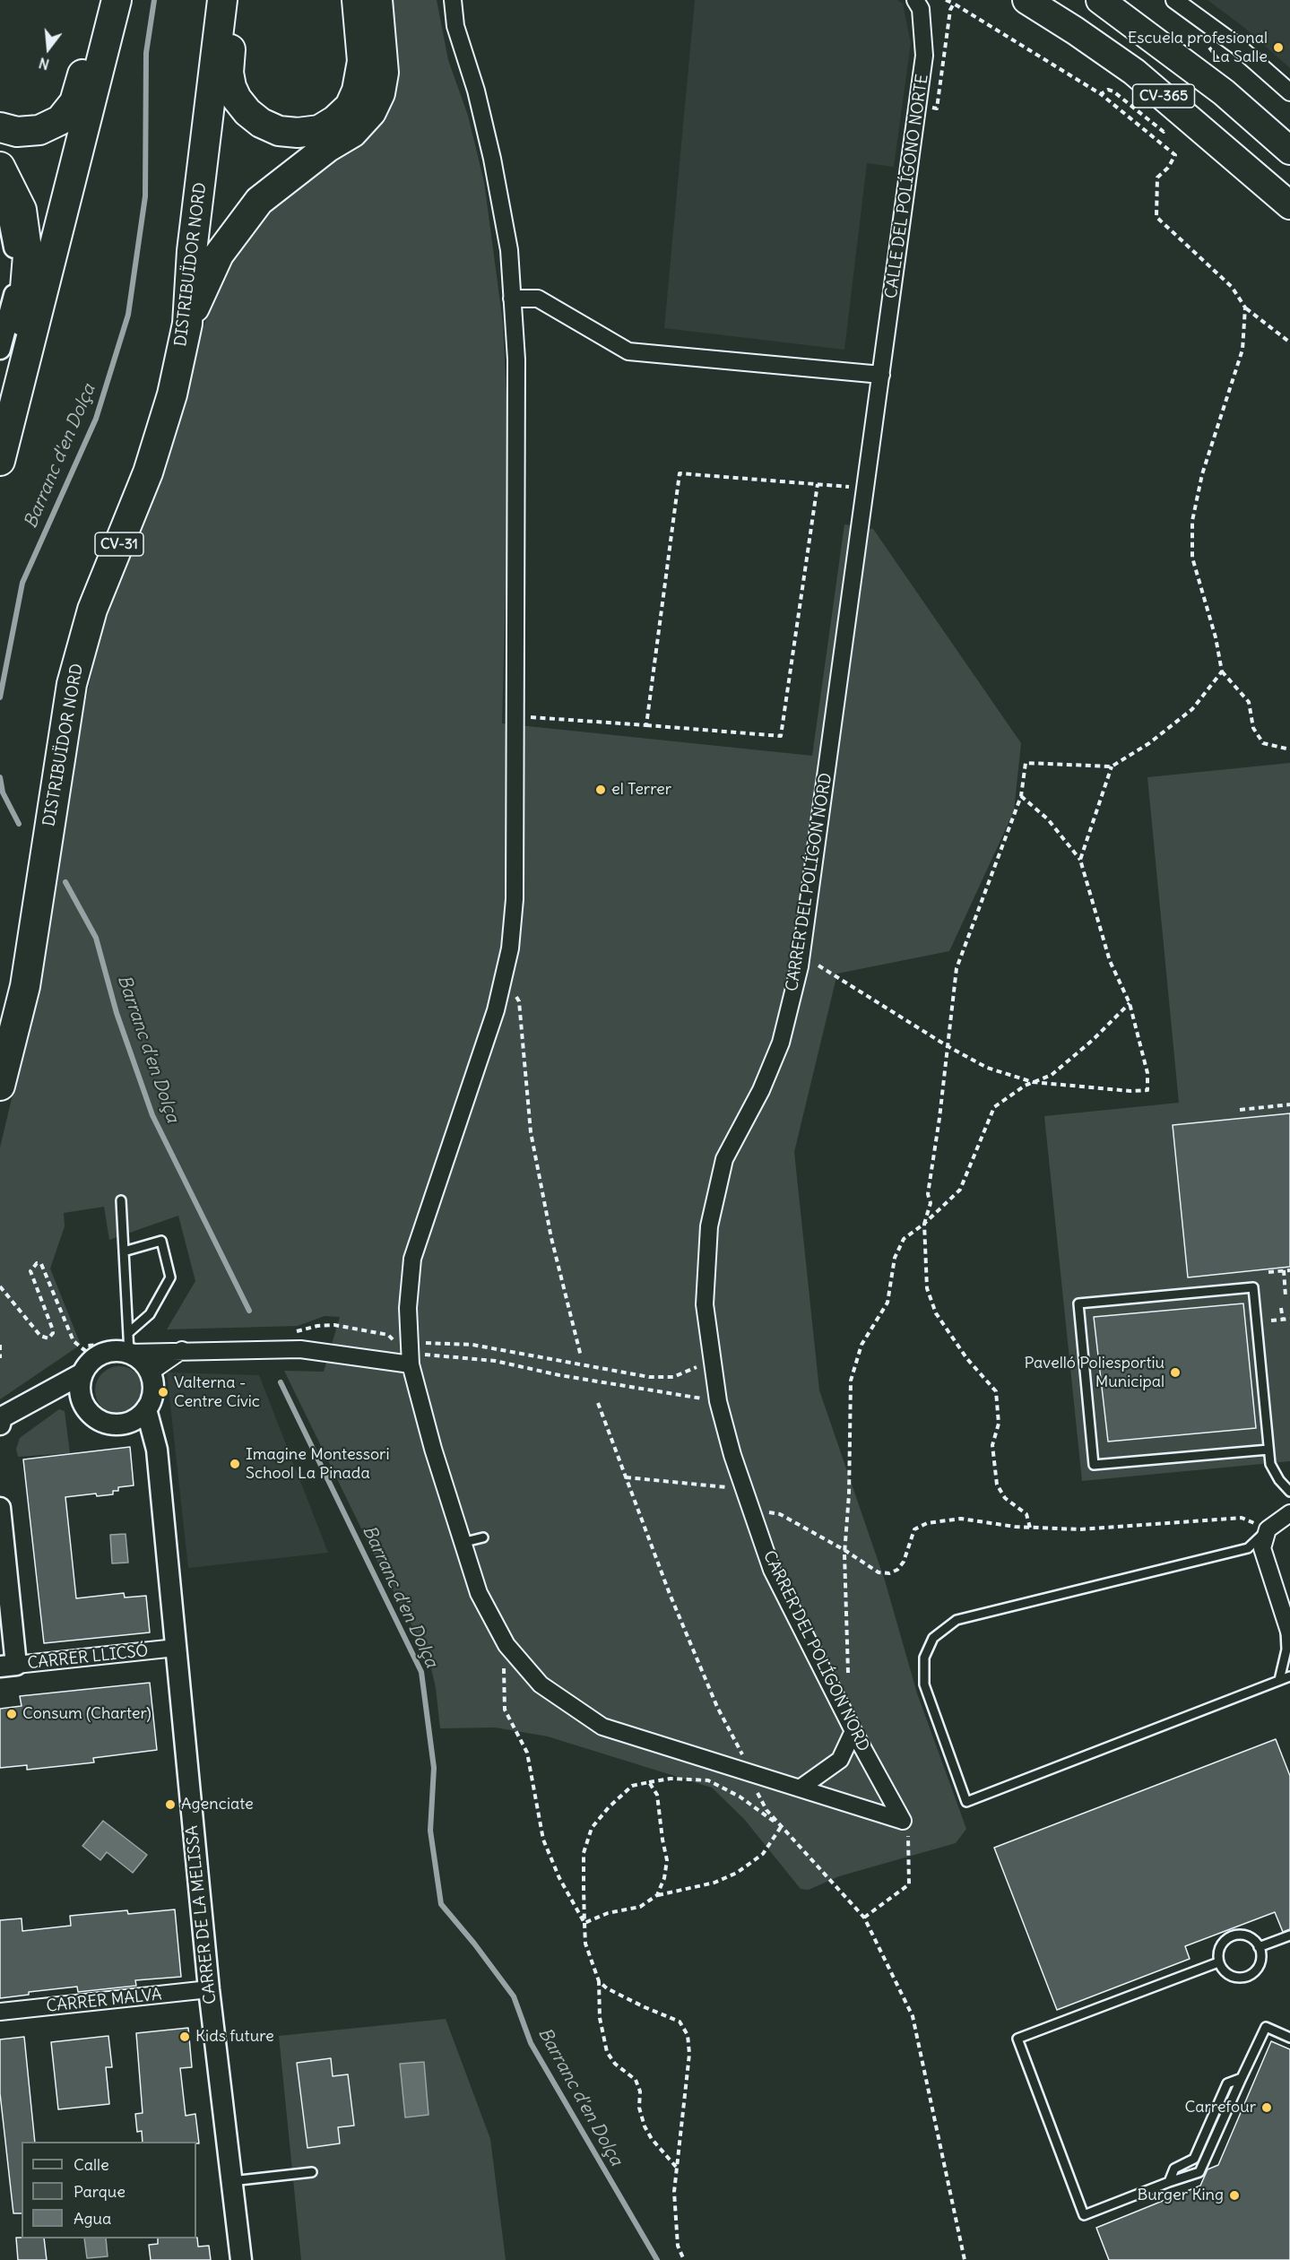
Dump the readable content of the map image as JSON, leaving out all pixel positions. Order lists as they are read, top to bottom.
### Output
{
  "streets": {
    "highway": ["DISTRIBUÏDOR NORD", "CV-31"],
    "main road": ["CV-365"],
    "street": [
      "CALLE DEL POLÍGONO NORTE",
      "CARRER DEL POLÍGON NORD",
      "CARRER LLICSÓ",
      "CARRER DE LA MELISSA",
      "CARRER MALVA"
    ]
  },
  "crossings": [
    ["CALLE DEL POLÍGONO NORTE", "CARRER DEL POLÍGON NORD"],
    ["CARRER LLICSÓ", "CARRER DE LA MELISSA"],
    ["CARRER DE LA MELISSA", "CARRER MALVA"]
  ],
  "water": ["Barranc d'en Dolça"],
  "places": [
    "Escuela profesional La Salle",
    "el Terrer",
    "Pavelló Poliesportiu Municipal",
    "Valterna - Centre Cívic",
    "Imagine Montessori School La Pinada",
    "Consum (Charter)",
    "Agenciate",
    "Kids future",
    "Carrefour",
    "Burger King"
  ],
  "legend": ["Calle", "Parque", "Agua"],
  "north": "bottom"
}
